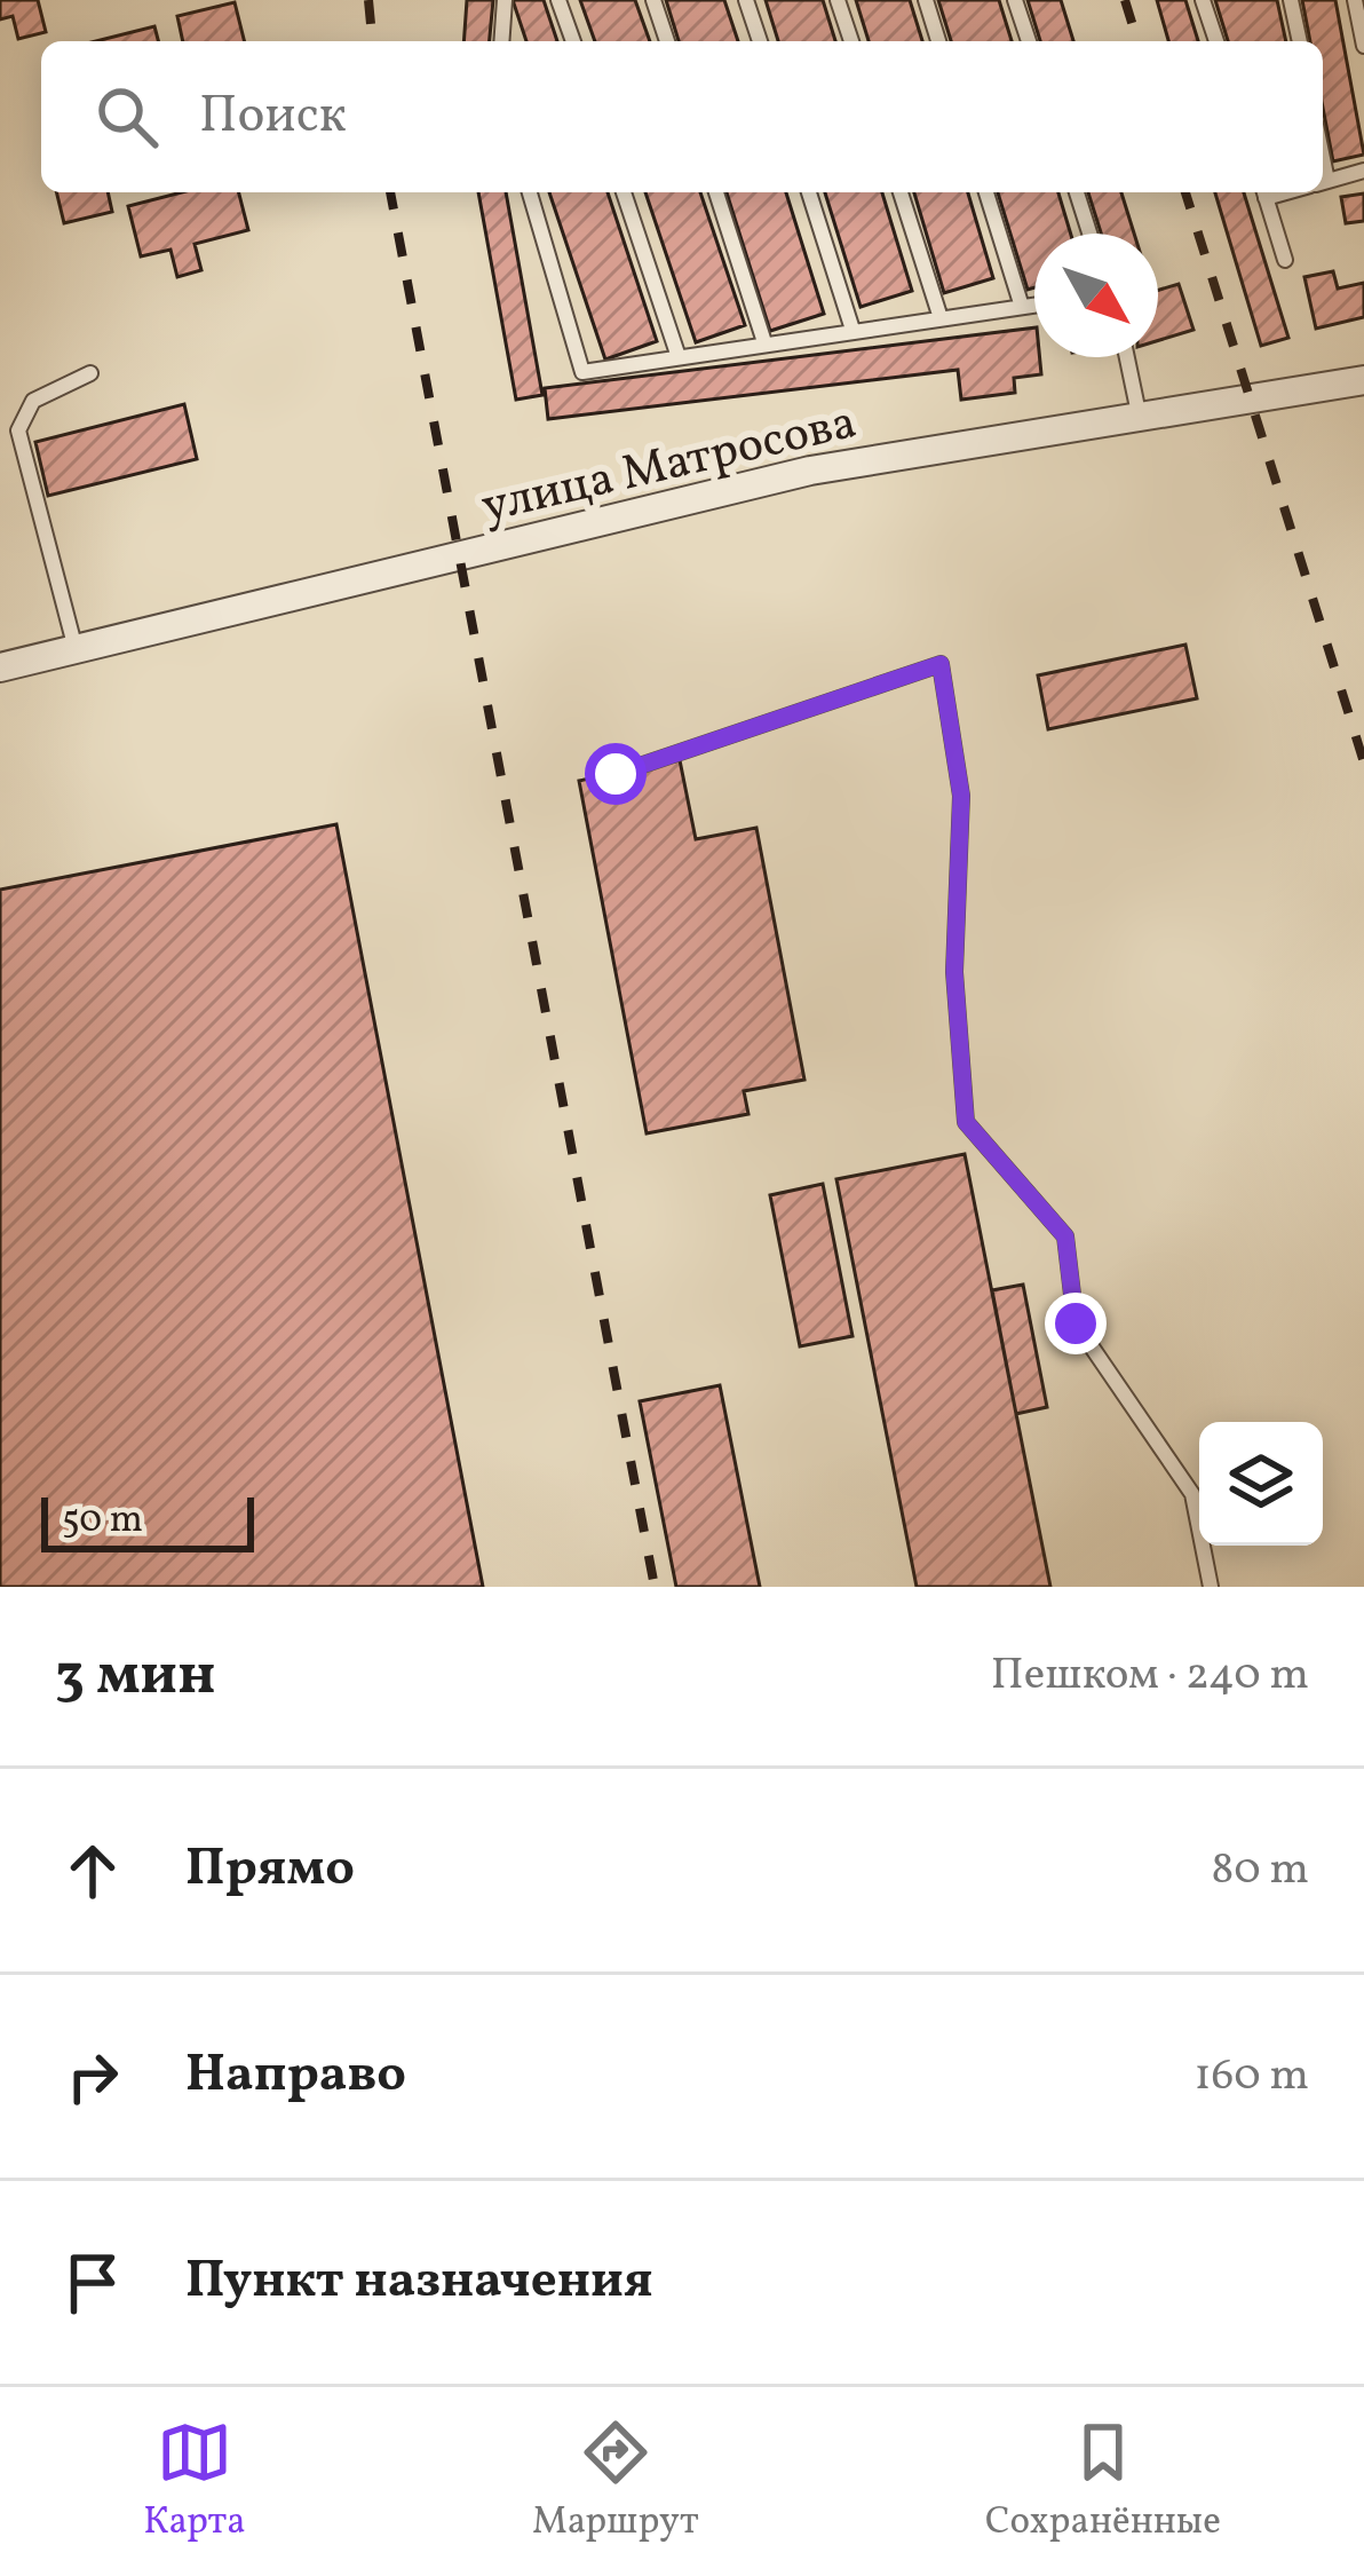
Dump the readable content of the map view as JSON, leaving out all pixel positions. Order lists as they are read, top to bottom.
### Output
{
  "streets": {
    "street": ["улица Матросова"]
  },
  "scale_bar": "50 m",
  "north": "bottom right",
  "page": {
    "search": "Поиск",
    "scale": "50 m",
    "heading": ["3 мин", "Пешком · 240 m"],
    "list": [
      ["Прямо", "80 m"],
      ["Направо", "160 m"],
      "Пункт назначения"
    ],
    "nav": ["Карта", "Маршрут", "Сохранённые"]
  }
}
